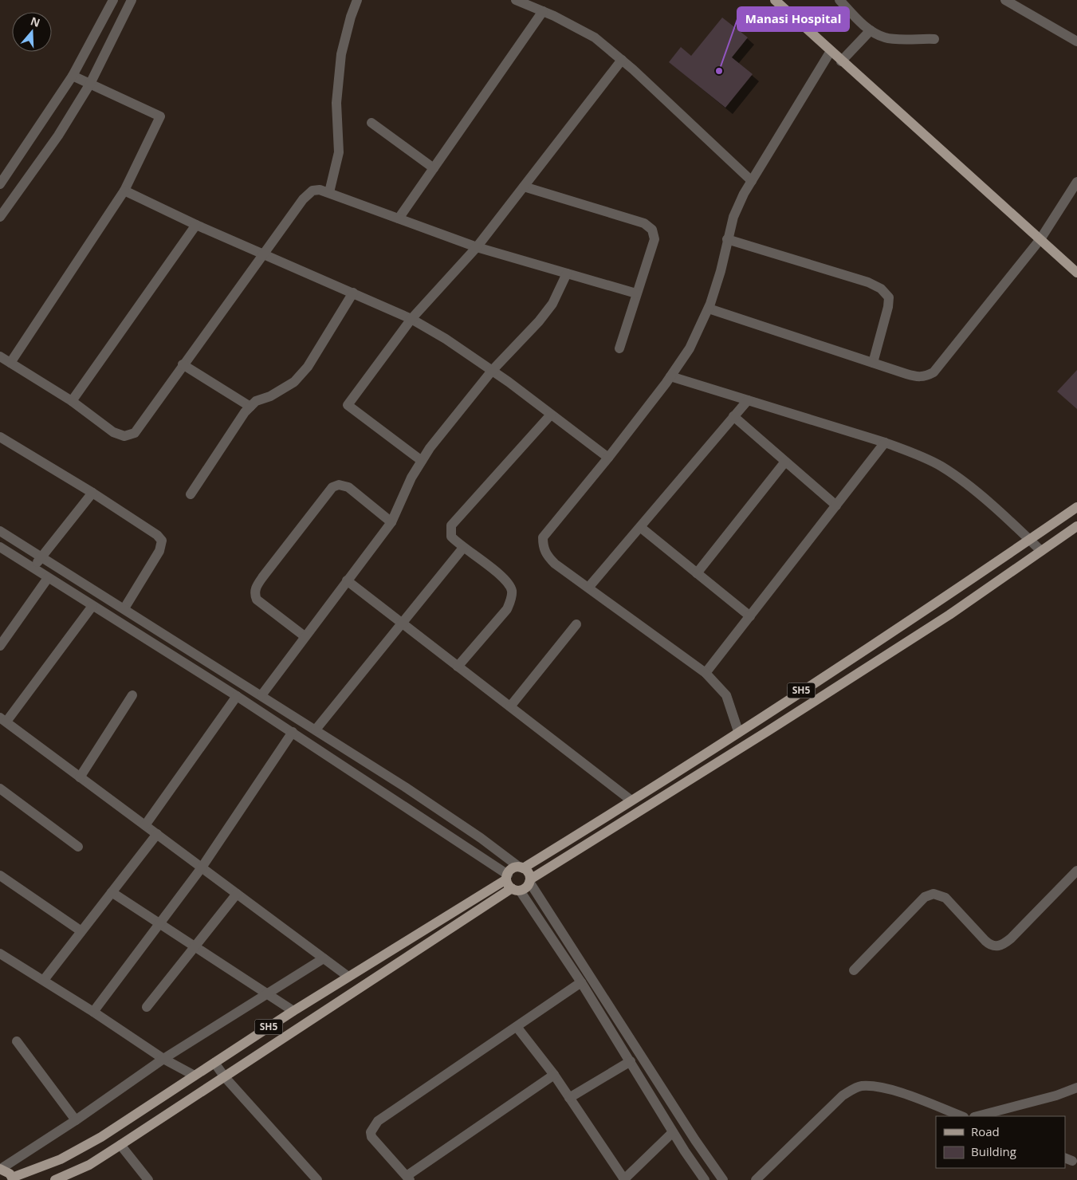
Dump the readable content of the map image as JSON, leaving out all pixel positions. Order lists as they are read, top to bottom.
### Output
{
  "streets": {
    "main road": ["SH5"]
  },
  "places": ["Manasi Hospital"],
  "legend": ["Road", "Building"],
  "north": "top"
}
